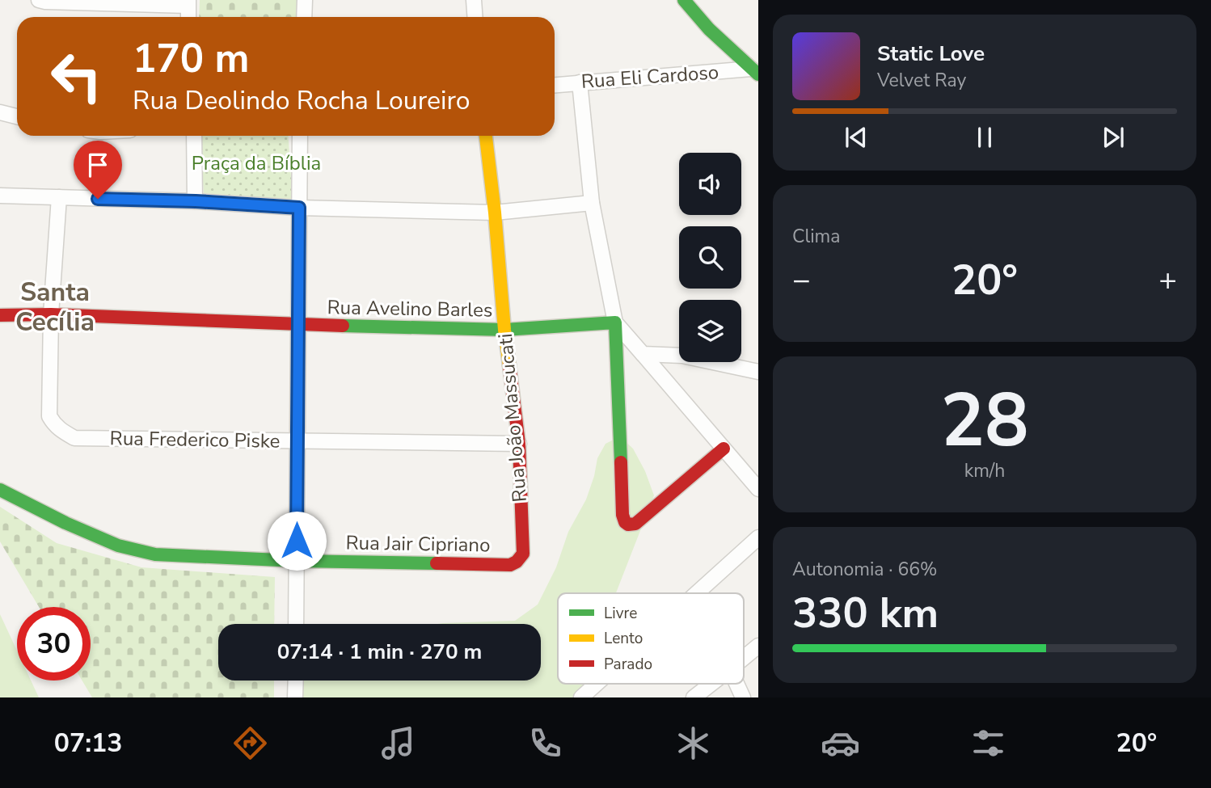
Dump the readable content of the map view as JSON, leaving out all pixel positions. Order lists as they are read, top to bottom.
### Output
{
  "streets": {
    "street": [
      "Rua Eli Cardoso",
      "Rua Avelino Barles",
      "Rua João Massucati",
      "Rua Frederico Piske",
      "Rua Jair Cipriano"
    ]
  },
  "crossings": [
    ["Rua Avelino Barles", "Rua João Massucati"],
    ["Rua Avelino Barles", "Rua Frederico Piske"],
    ["Rua João Massucati", "Rua Frederico Piske"],
    ["Rua João Massucati", "Rua Jair Cipriano"]
  ],
  "districts": ["Santa Cecília"],
  "parks": ["Praça da Bíblia"],
  "legend": ["Livre", "Lento", "Parado"],
  "page": {
    "turn": ["170 m", "Rua Deolindo Rocha Loureiro"],
    "song": ["Static Love", "Velvet Ray"],
    "tile": [
      "Clima",
      ["28", "km/h"],
      ["Autonomia · 66%", "330 km"]
    ],
    "heat": ["−", "20°", "+"],
    "limit": "30",
    "trip": "07:14 · 1 min · 270 m",
    "tabs": ["07:13", "20°"]
  }
}
